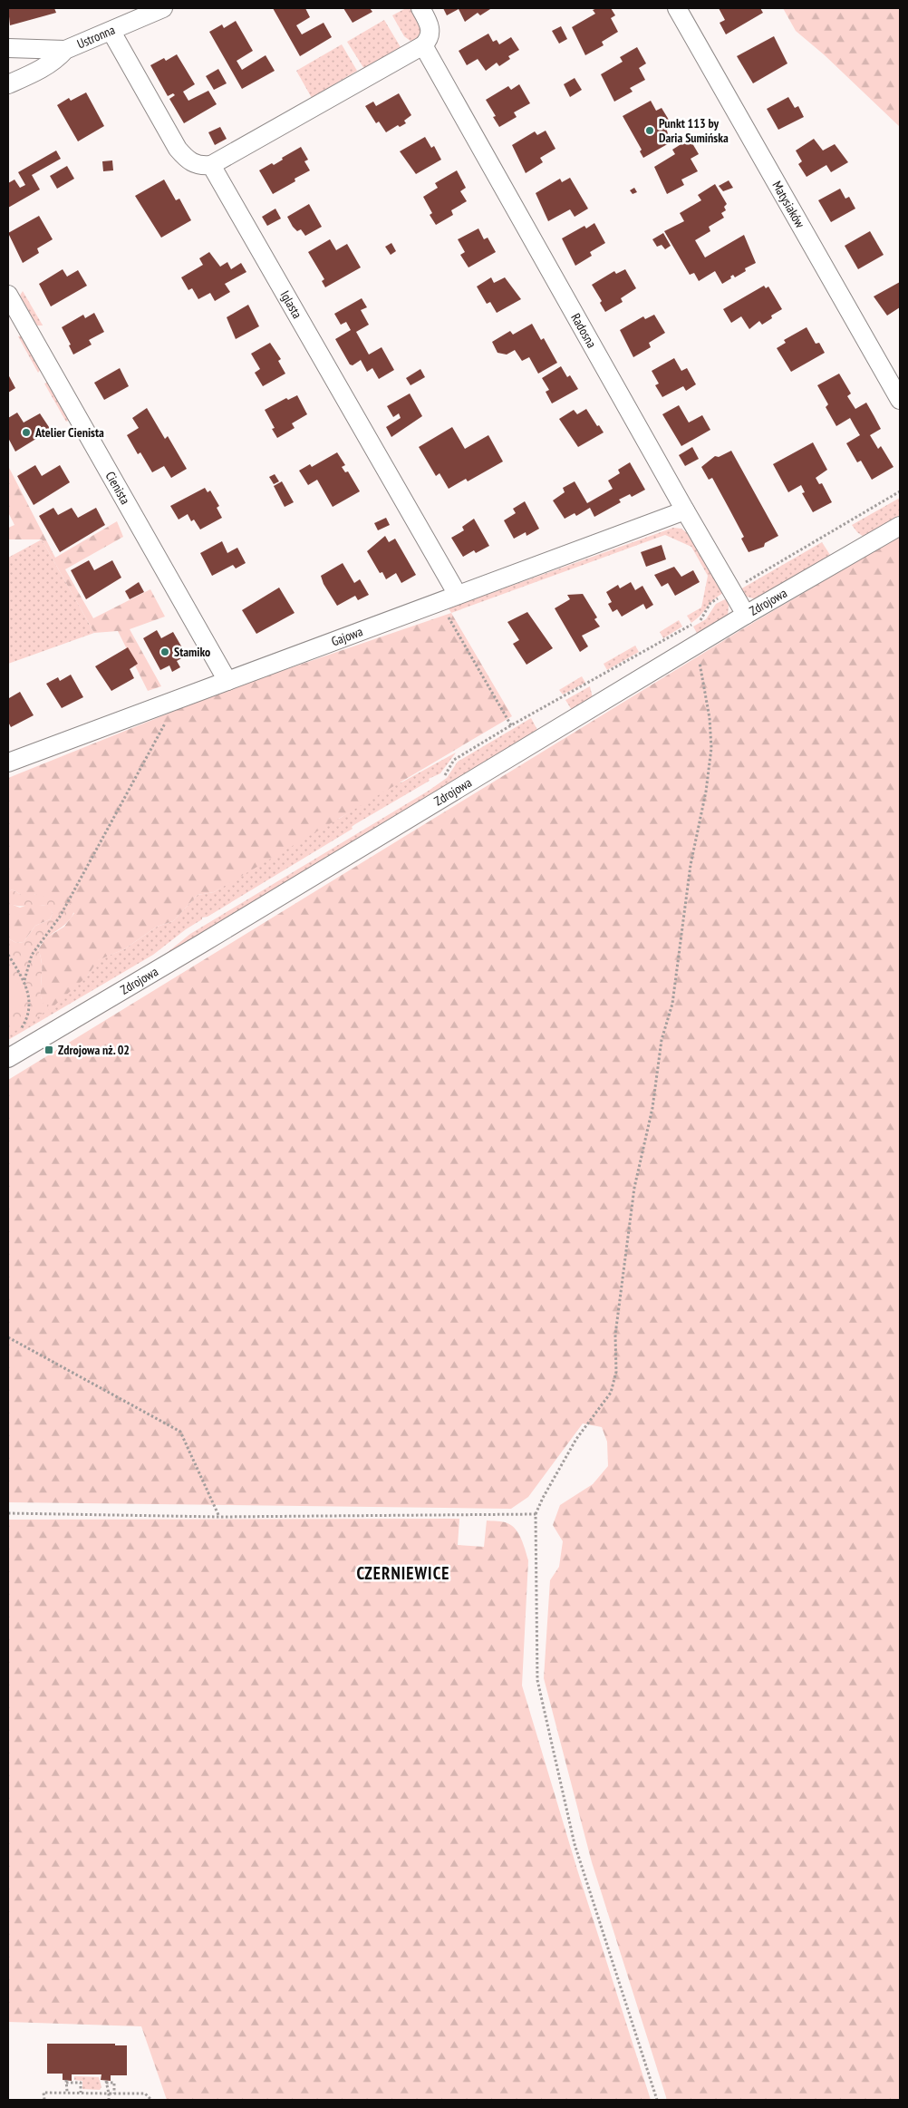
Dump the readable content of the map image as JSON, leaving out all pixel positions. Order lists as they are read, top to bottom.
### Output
{
  "streets": {
    "street": [
      "Ustronna",
      "Matysiaków",
      "Iglasta",
      "Radosna",
      "Cienista",
      "Zdrojowa",
      "Gajowa"
    ]
  },
  "crossings": [
    ["Iglasta", "Gajowa"],
    ["Radosna", "Zdrojowa"],
    ["Radosna", "Gajowa"],
    ["Cienista", "Gajowa"]
  ],
  "districts": ["CZERNIEWICE"],
  "places": {
    "other": ["Punkt 113 by Daria Sumińska", "Atelier Cienista", "Stamiko"],
    "transit": ["Zdrojowa nż. 02"]
  }
}
